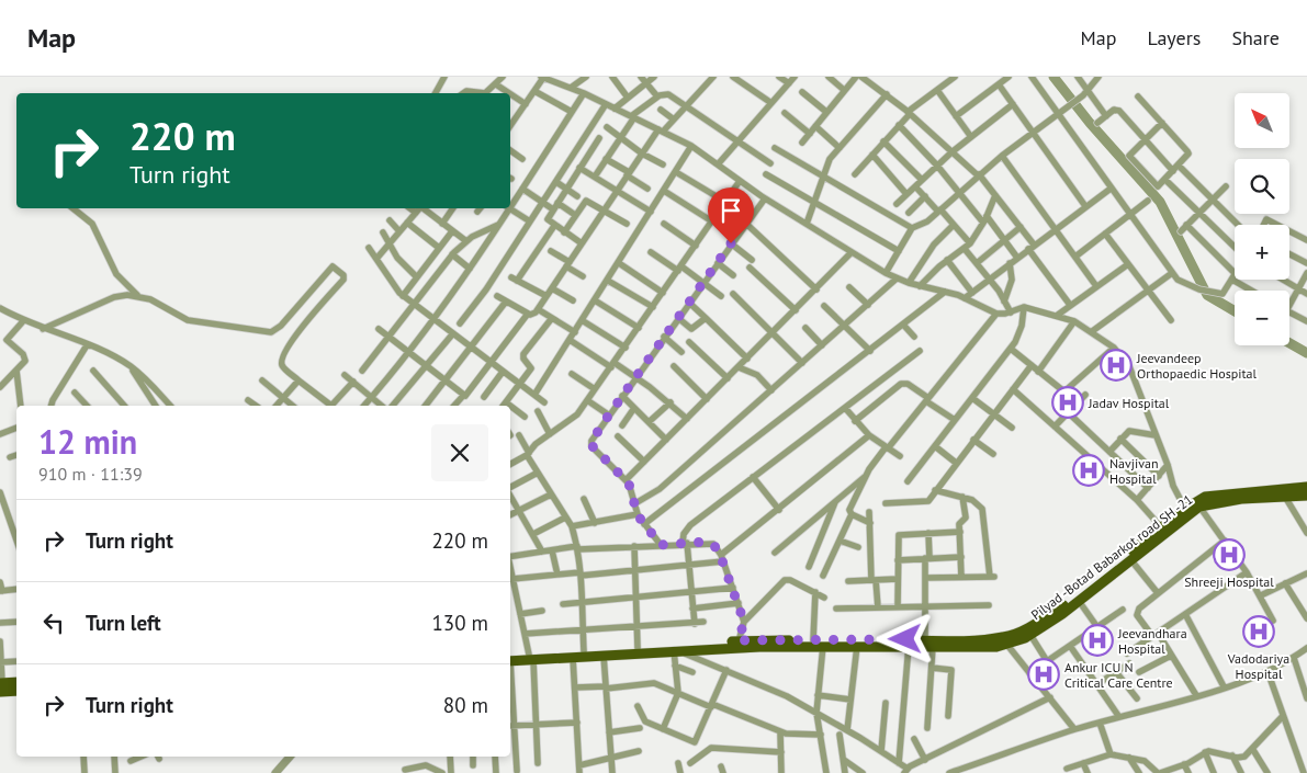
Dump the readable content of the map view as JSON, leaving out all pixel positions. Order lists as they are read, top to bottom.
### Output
{
  "streets": {
    "main road": ["Pilyad -Botad Babarkot road SH -21"]
  },
  "places": {
    "hospital": [
      "Jeevandeep Orthopaedic Hospital",
      "Jadav Hospital",
      "Navjivan Hospital",
      "Shreeji Hospital",
      "Vadodariya Hospital",
      "Jeevandhara Hospital",
      "Ankur ICU N Critical Care Centre"
    ]
  },
  "north": "top left",
  "page": {
    "header": "Map",
    "nav": ["Map", "Layers", "Share"],
    "map_buttons": ["+", "−"],
    "turn": ["220 m", "Turn right"],
    "heading": ["12 min", "910 m · 11:39"],
    "list": [
      {
        "name": "Turn right",
        "value": "220 m"
      },
      {
        "name": "Turn left",
        "value": "130 m"
      },
      {
        "name": "Turn right",
        "value": "80 m"
      }
    ]
  }
}
